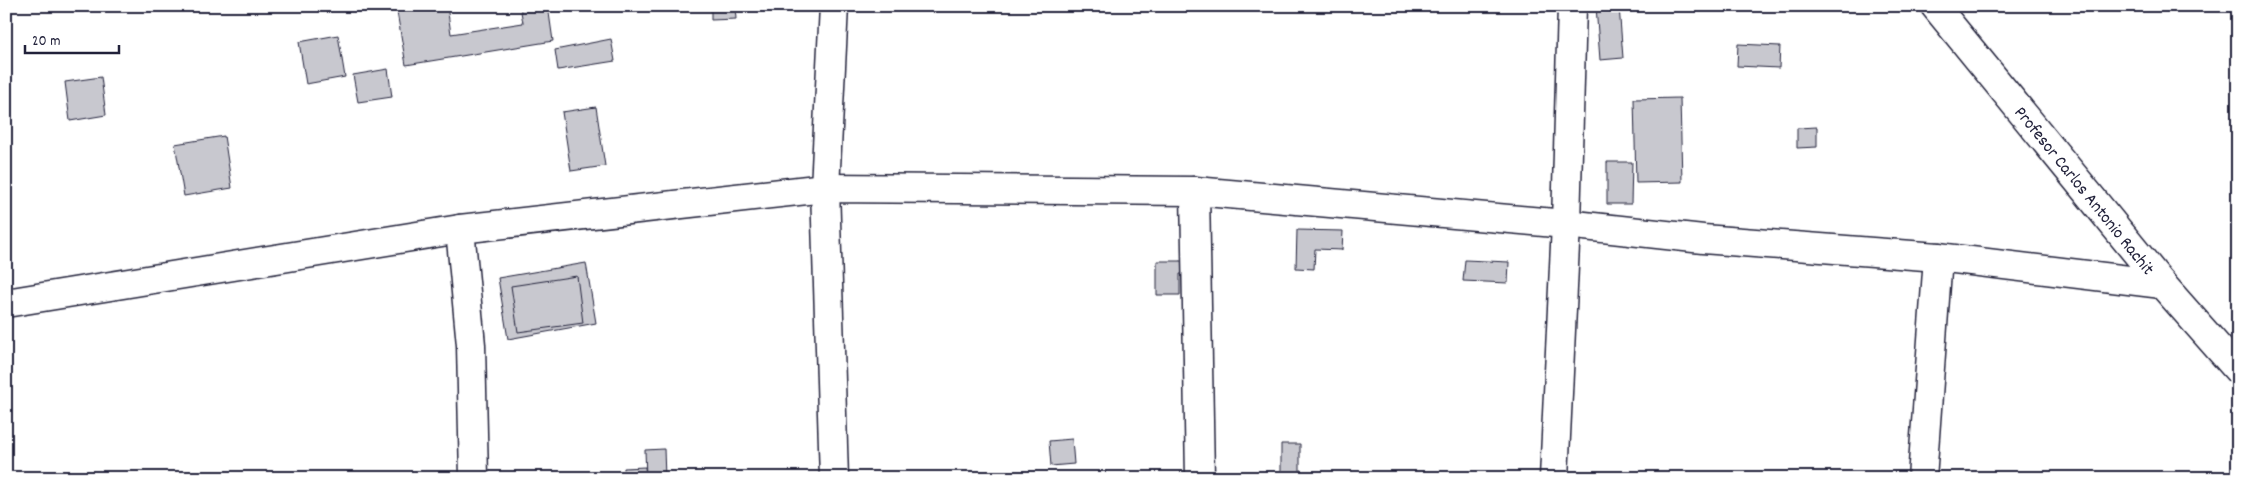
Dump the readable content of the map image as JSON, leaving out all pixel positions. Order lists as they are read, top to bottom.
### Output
{
  "streets": {
    "street": ["Profesor Carlos Antonio Rachit"]
  },
  "scale_bar": "20 m"
}
